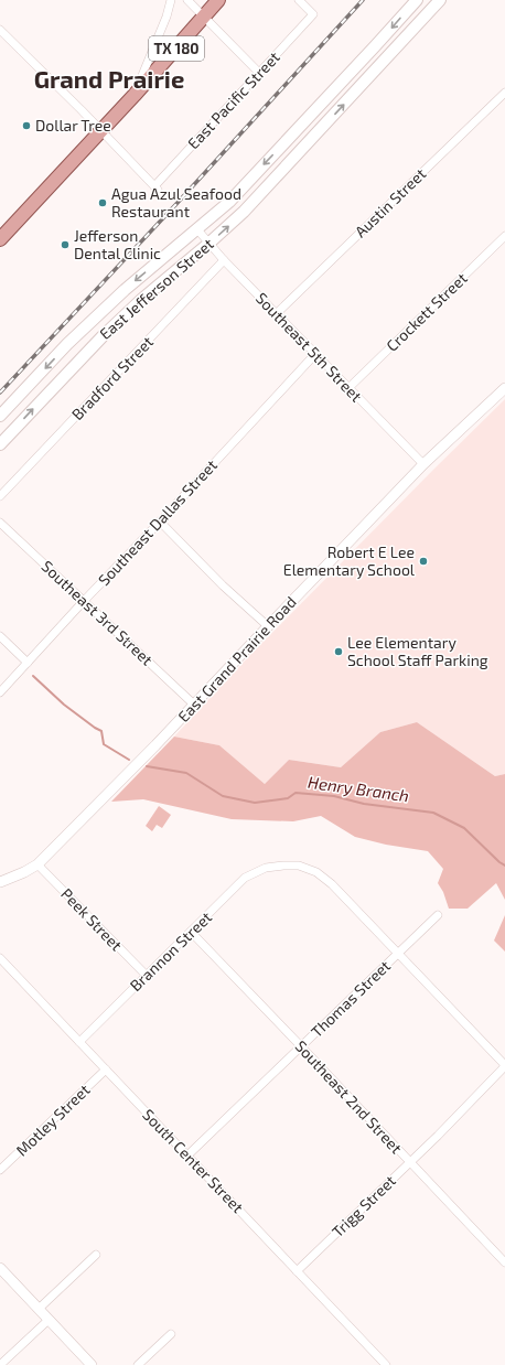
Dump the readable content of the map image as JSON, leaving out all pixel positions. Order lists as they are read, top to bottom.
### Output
{
  "streets": {
    "main road": ["TX 180", "East Jefferson Street"],
    "street": [
      "East Pacific Street",
      "Austin Street",
      "Crockett Street",
      "Southeast 5th Street",
      "Bradford Street",
      "Southeast Dallas Street",
      "Southeast 3rd Street",
      "East Grand Prairie Road",
      "Peek Street",
      "Brannon Street",
      "Thomas Street",
      "Southeast 2nd Street",
      "Motley Street",
      "South Center Street",
      "Trigg Street"
    ]
  },
  "crossings": [
    ["TX 180", "East Pacific Street"],
    ["Austin Street", "Southeast 5th Street"],
    ["East Jefferson Street", "Southeast 5th Street"],
    ["Crockett Street", "Southeast 5th Street"],
    ["Southeast 5th Street", "Bradford Street"],
    ["Southeast 5th Street", "Southeast Dallas Street"],
    ["Southeast 5th Street", "East Grand Prairie Road"],
    ["Southeast Dallas Street", "Southeast 3rd Street"],
    ["Southeast 3rd Street", "East Grand Prairie Road"],
    ["East Grand Prairie Road", "Peek Street"],
    ["Peek Street", "Brannon Street"],
    ["Brannon Street", "Thomas Street"],
    ["Brannon Street", "Southeast 2nd Street"],
    ["Brannon Street", "South Center Street"],
    ["Thomas Street", "Southeast 2nd Street"],
    ["Thomas Street", "South Center Street"],
    ["Southeast 2nd Street", "Trigg Street"],
    ["Motley Street", "South Center Street"],
    ["South Center Street", "Trigg Street"]
  ],
  "districts": ["Grand Prairie"],
  "water": ["Henry Branch"],
  "places": [
    "Dollar Tree",
    "Agua Azul Seafood Restaurant",
    "Jefferson Dental Clinic",
    "Robert E Lee Elementary School",
    "Lee Elementary School Staff Parking"
  ]
}
